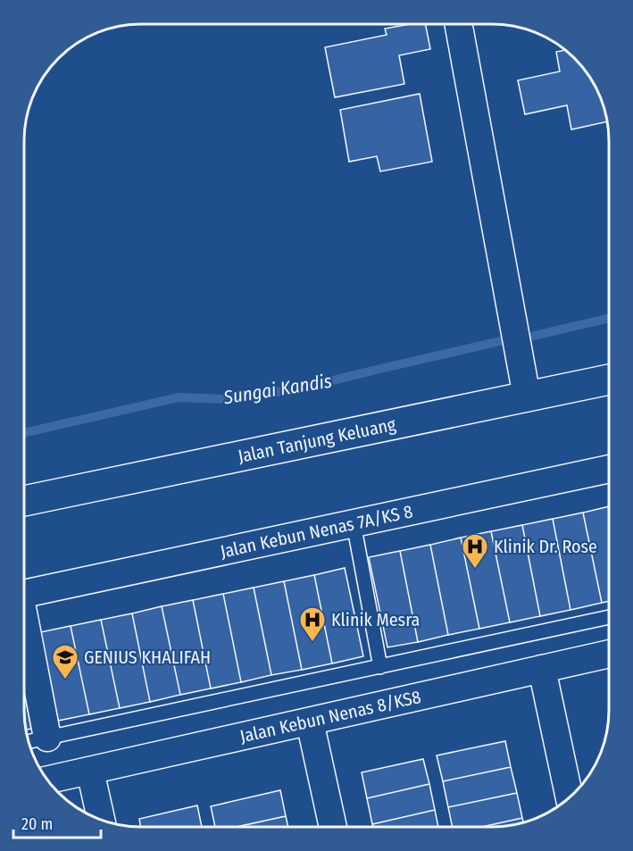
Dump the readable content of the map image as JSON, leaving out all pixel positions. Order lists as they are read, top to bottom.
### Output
{
  "streets": {
    "main road": ["Jalan Tanjung Keluang"],
    "street": ["Jalan Kebun Nenas 7A/KS 8", "Jalan Kebun Nenas 8/KS8"]
  },
  "water": ["Sungai Kandis"],
  "places": {
    "hospital": ["Klinik Dr. Rose", "Klinik Mesra"],
    "school or university": ["GENIUS KHALIFAH"]
  },
  "scale_bar": "20 m"
}
